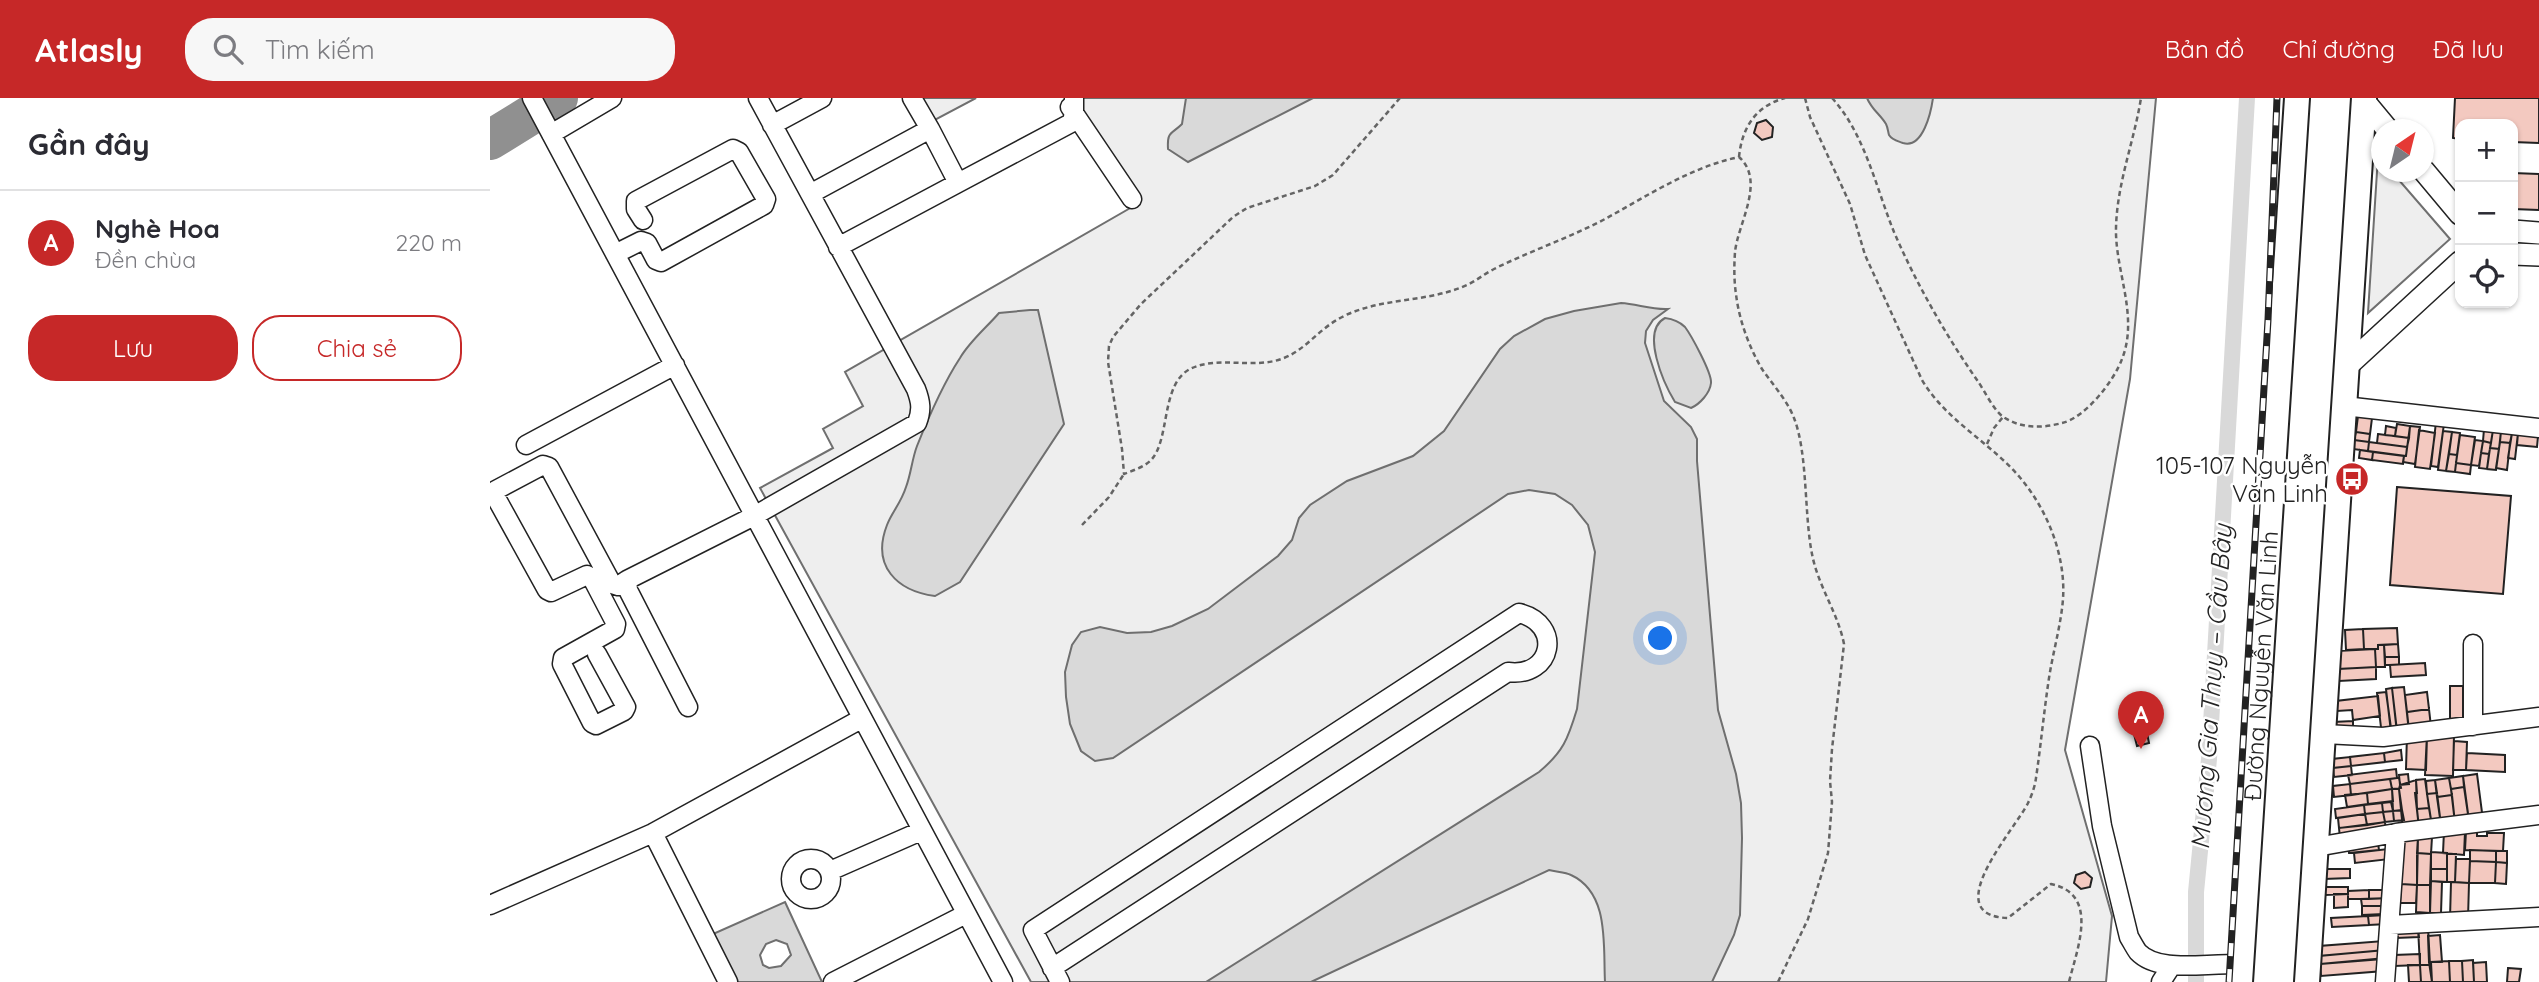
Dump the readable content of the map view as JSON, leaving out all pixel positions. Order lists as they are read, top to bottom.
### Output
{
  "streets": {
    "highway": ["Đường Nguyễn Văn Linh"]
  },
  "water": ["Mương Gia Thụy – Cầu Bây"],
  "places": {
    "bus stop": ["105-107 Nguyễn Văn Linh"]
  },
  "north": "top right",
  "page": {
    "header": "Atlasly",
    "search": "Tìm kiếm",
    "nav": ["Bản đồ", "Chỉ đường", "Đã lưu"],
    "heading": "Gần đây",
    "map_buttons": ["+", "−"],
    "list": [
      {
        "mark": "A",
        "name": "Nghè Hoa",
        "note": "Đền chùa",
        "value": "220 m"
      }
    ],
    "buttons": ["Lưu", "Chia sẻ"],
    "pins": "A"
  }
}
